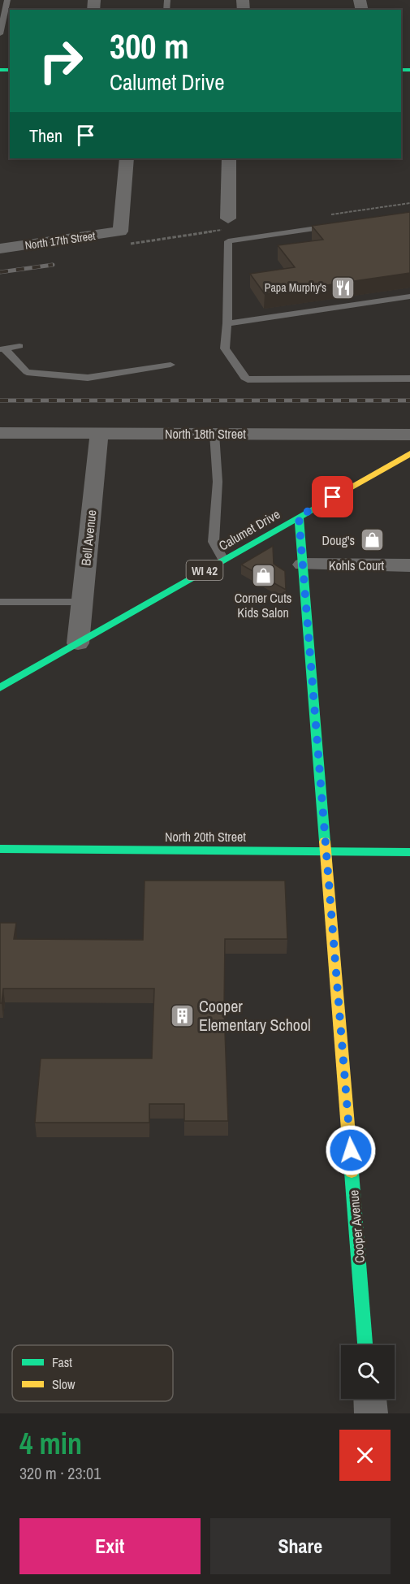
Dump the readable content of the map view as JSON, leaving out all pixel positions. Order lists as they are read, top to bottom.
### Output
{
  "streets": {
    "street": [
      "North 17th Street",
      "North 18th Street",
      "Calumet Drive",
      "Bell Avenue",
      "Kohls Court",
      "WI 42",
      "North 20th Street",
      "Cooper Avenue"
    ]
  },
  "crossings": [
    ["North 18th Street", "Bell Avenue"],
    ["Calumet Drive", "Bell Avenue"],
    ["Calumet Drive", "Cooper Avenue"],
    ["Kohls Court", "Cooper Avenue"],
    ["North 20th Street", "Cooper Avenue"]
  ],
  "places": {
    "restaurant": ["Papa Murphy's"],
    "shop": ["Doug's", "Corner Cuts Kids Salon"],
    "building": ["Cooper Elementary School"]
  },
  "legend": ["Fast", "Slow"],
  "page": {
    "turn": ["300 m", "Calumet Drive"],
    "then": "Then",
    "heading": ["4 min", "320 m · 23:01"],
    "buttons": ["Exit", "Share"]
  }
}
